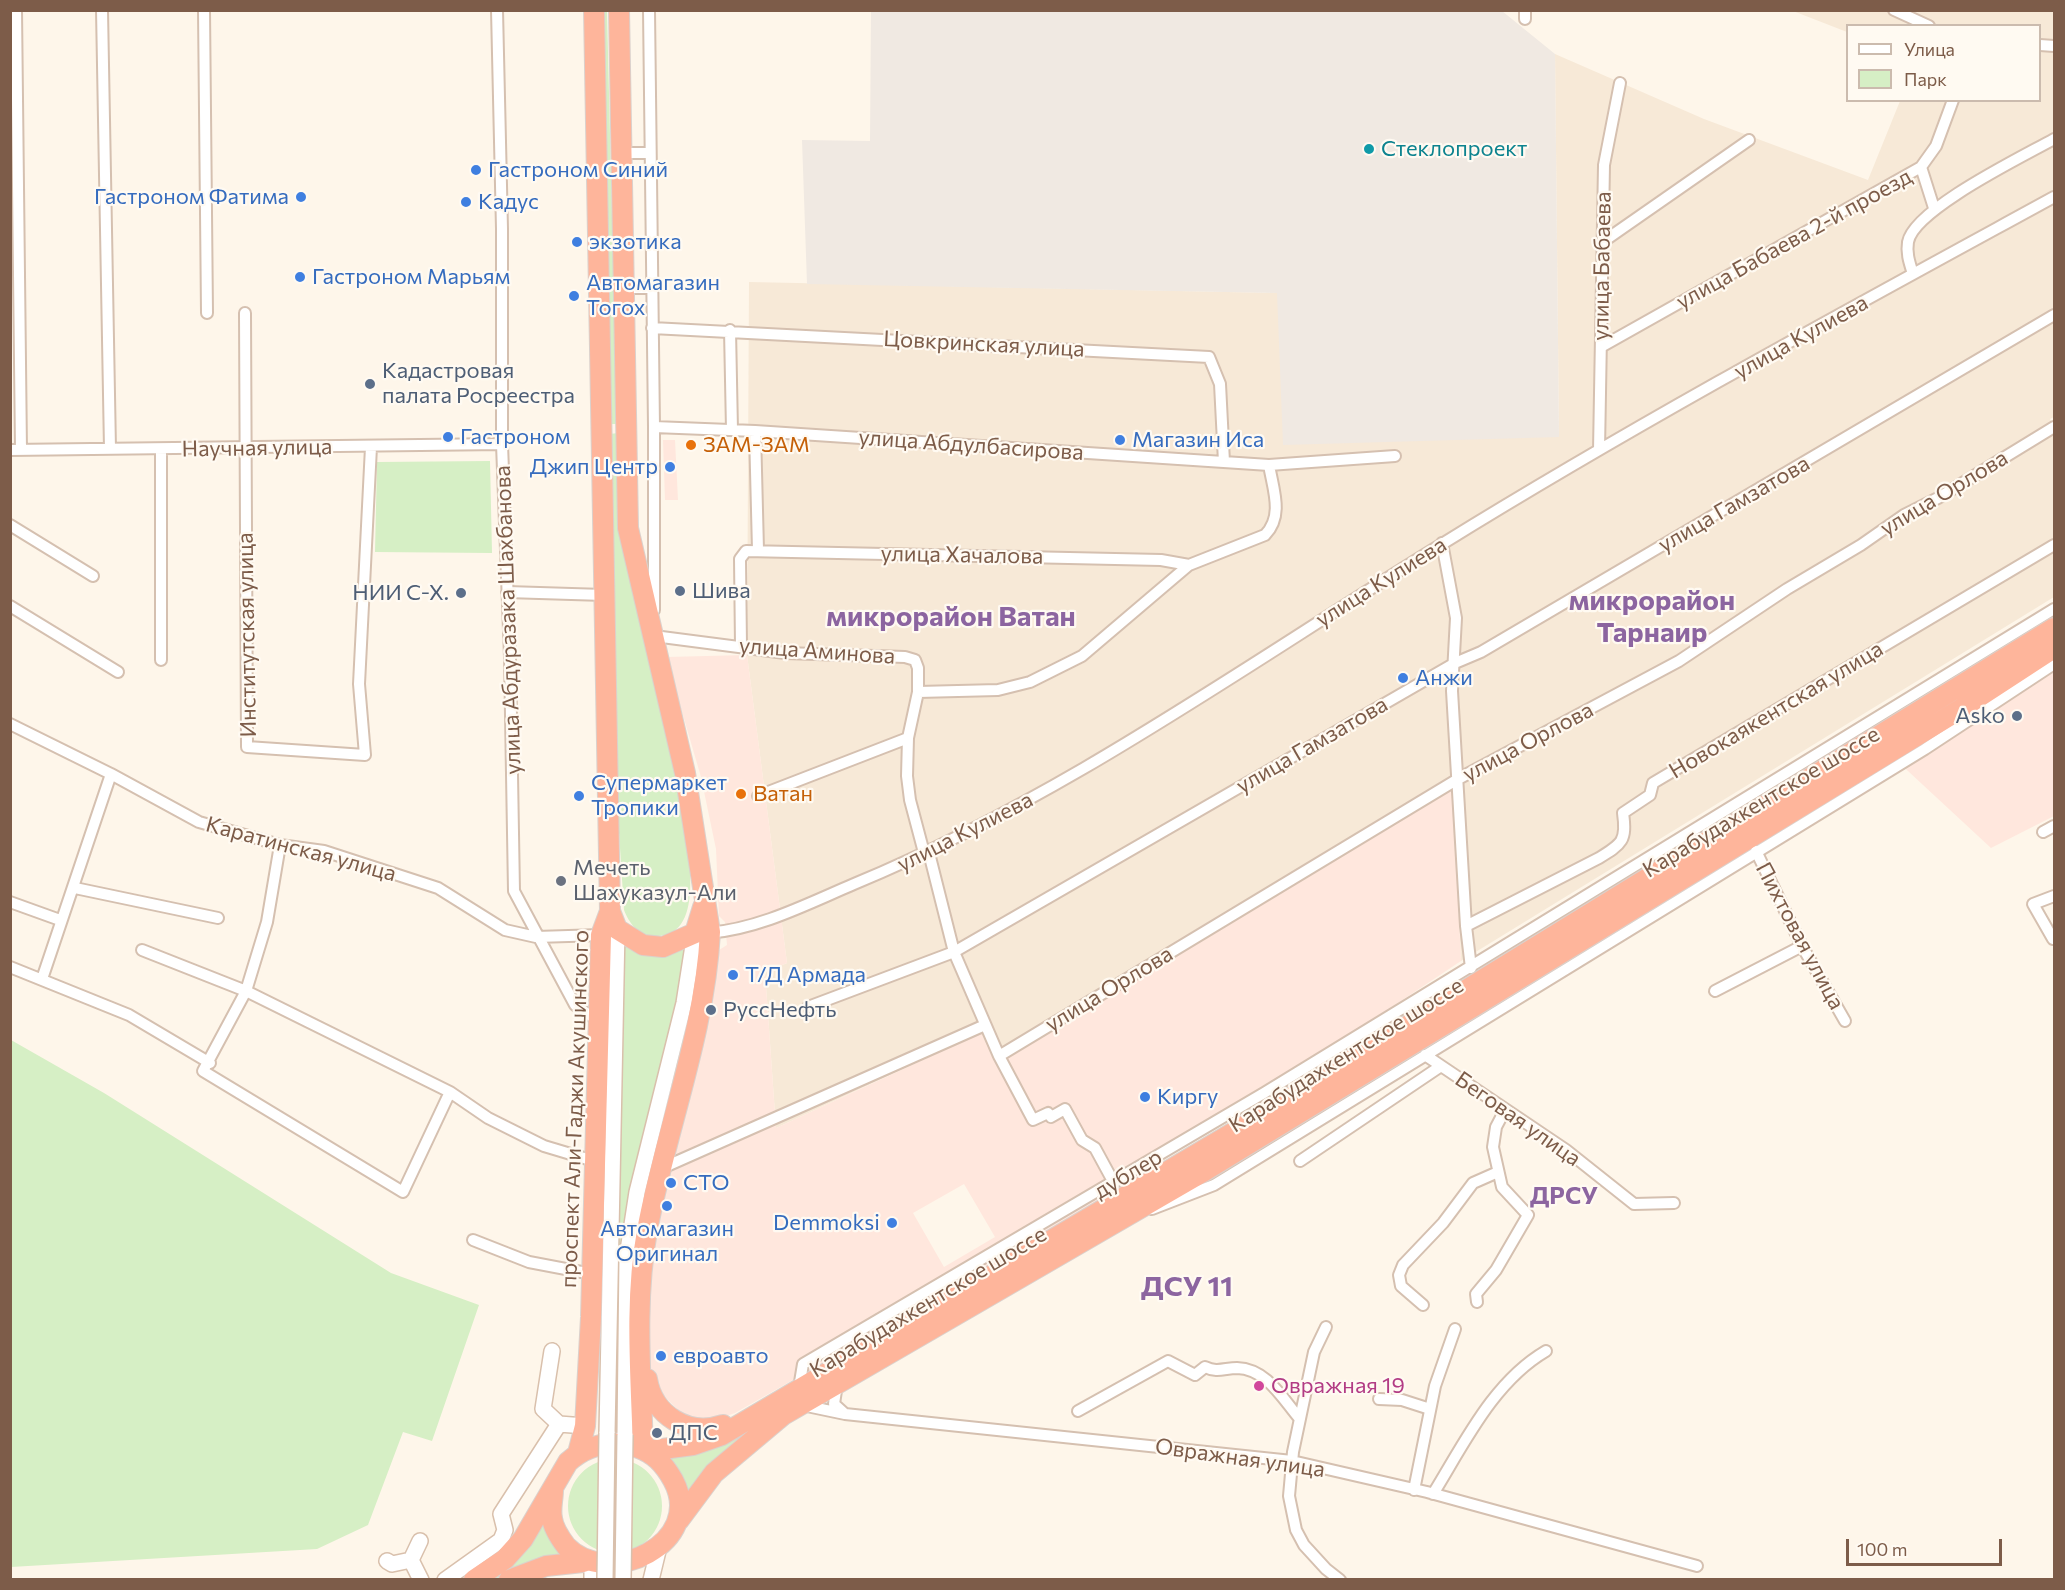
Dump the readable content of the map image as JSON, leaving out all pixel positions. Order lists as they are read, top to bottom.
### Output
{
  "streets": {
    "highway": ["Карабудахкентское шоссе", "проспект Али-Гаджи Акушинского"],
    "street": [
      "улица Бабаева 2-й проезд",
      "улица Бабаева",
      "улица Кулиева",
      "Цовкринская улица",
      "улица Абдулбасирова",
      "Научная улица",
      "улица Орлова",
      "улица Гамзатова",
      "улица Хачалова",
      "улица Абдуразака Шахбанова",
      "Институтская улица",
      "улица Аминова",
      "Новокаякентская улица",
      "Каратинская улица",
      "Пихтовая улица",
      "Беговая улица",
      "дублер",
      "Овражная улица"
    ]
  },
  "crossings": [
    ["улица Бабаева 2-й проезд", "улица Бабаева"],
    ["улица Бабаева", "улица Кулиева"],
    ["Цовкринская улица", "улица Абдулбасирова"],
    ["улица Абдулбасирова", "улица Аминова"],
    ["Научная улица", "улица Абдуразака Шахбанова"],
    ["Научная улица", "Институтская улица"],
    ["улица Хачалова", "улица Аминова"],
    ["улица Абдуразака Шахбанова", "Каратинская улица"],
    ["улица Абдуразака Шахбанова", "проспект Али-Гаджи Акушинского"],
    ["Карабудахкентское шоссе", "проспект Али-Гаджи Акушинского"],
    ["Карабудахкентское шоссе", "дублер"],
    ["Карабудахкентское шоссе", "Овражная улица"],
    ["Каратинская улица", "проспект Али-Гаджи Акушинского"],
    ["дублер", "Овражная улица"]
  ],
  "districts": [
    "микрорайон Тарнаир",
    "микрорайон Ватан",
    "ДРСУ",
    "ДСУ 11"
  ],
  "places": [
    "Стеклопроект",
    "Гастроном Синий",
    "Гастроном Фатима",
    "Кадус",
    "экзотика",
    "Гастроном Марьям",
    "Автомагазин Тогох",
    "Кадастровая палата Росреестра",
    "Гастроном",
    "Магазин Иса",
    "ЗАМ-ЗАМ",
    "Джип Центр",
    "Шива",
    "НИИ С-Х.",
    "Анжи",
    "Asko",
    "Ватан",
    "Супермаркет Тропики",
    "Мечеть Шахуказул-Али",
    "Т/Д Армада",
    "РуссНефть",
    "Киргу",
    "СТО",
    "Автомагазин Оригинал",
    "Demmoksi",
    "евроавто",
    "Овражная 19",
    "ДПС"
  ],
  "legend": ["Улица", "Парк"],
  "scale_bar": "100 m"
}
